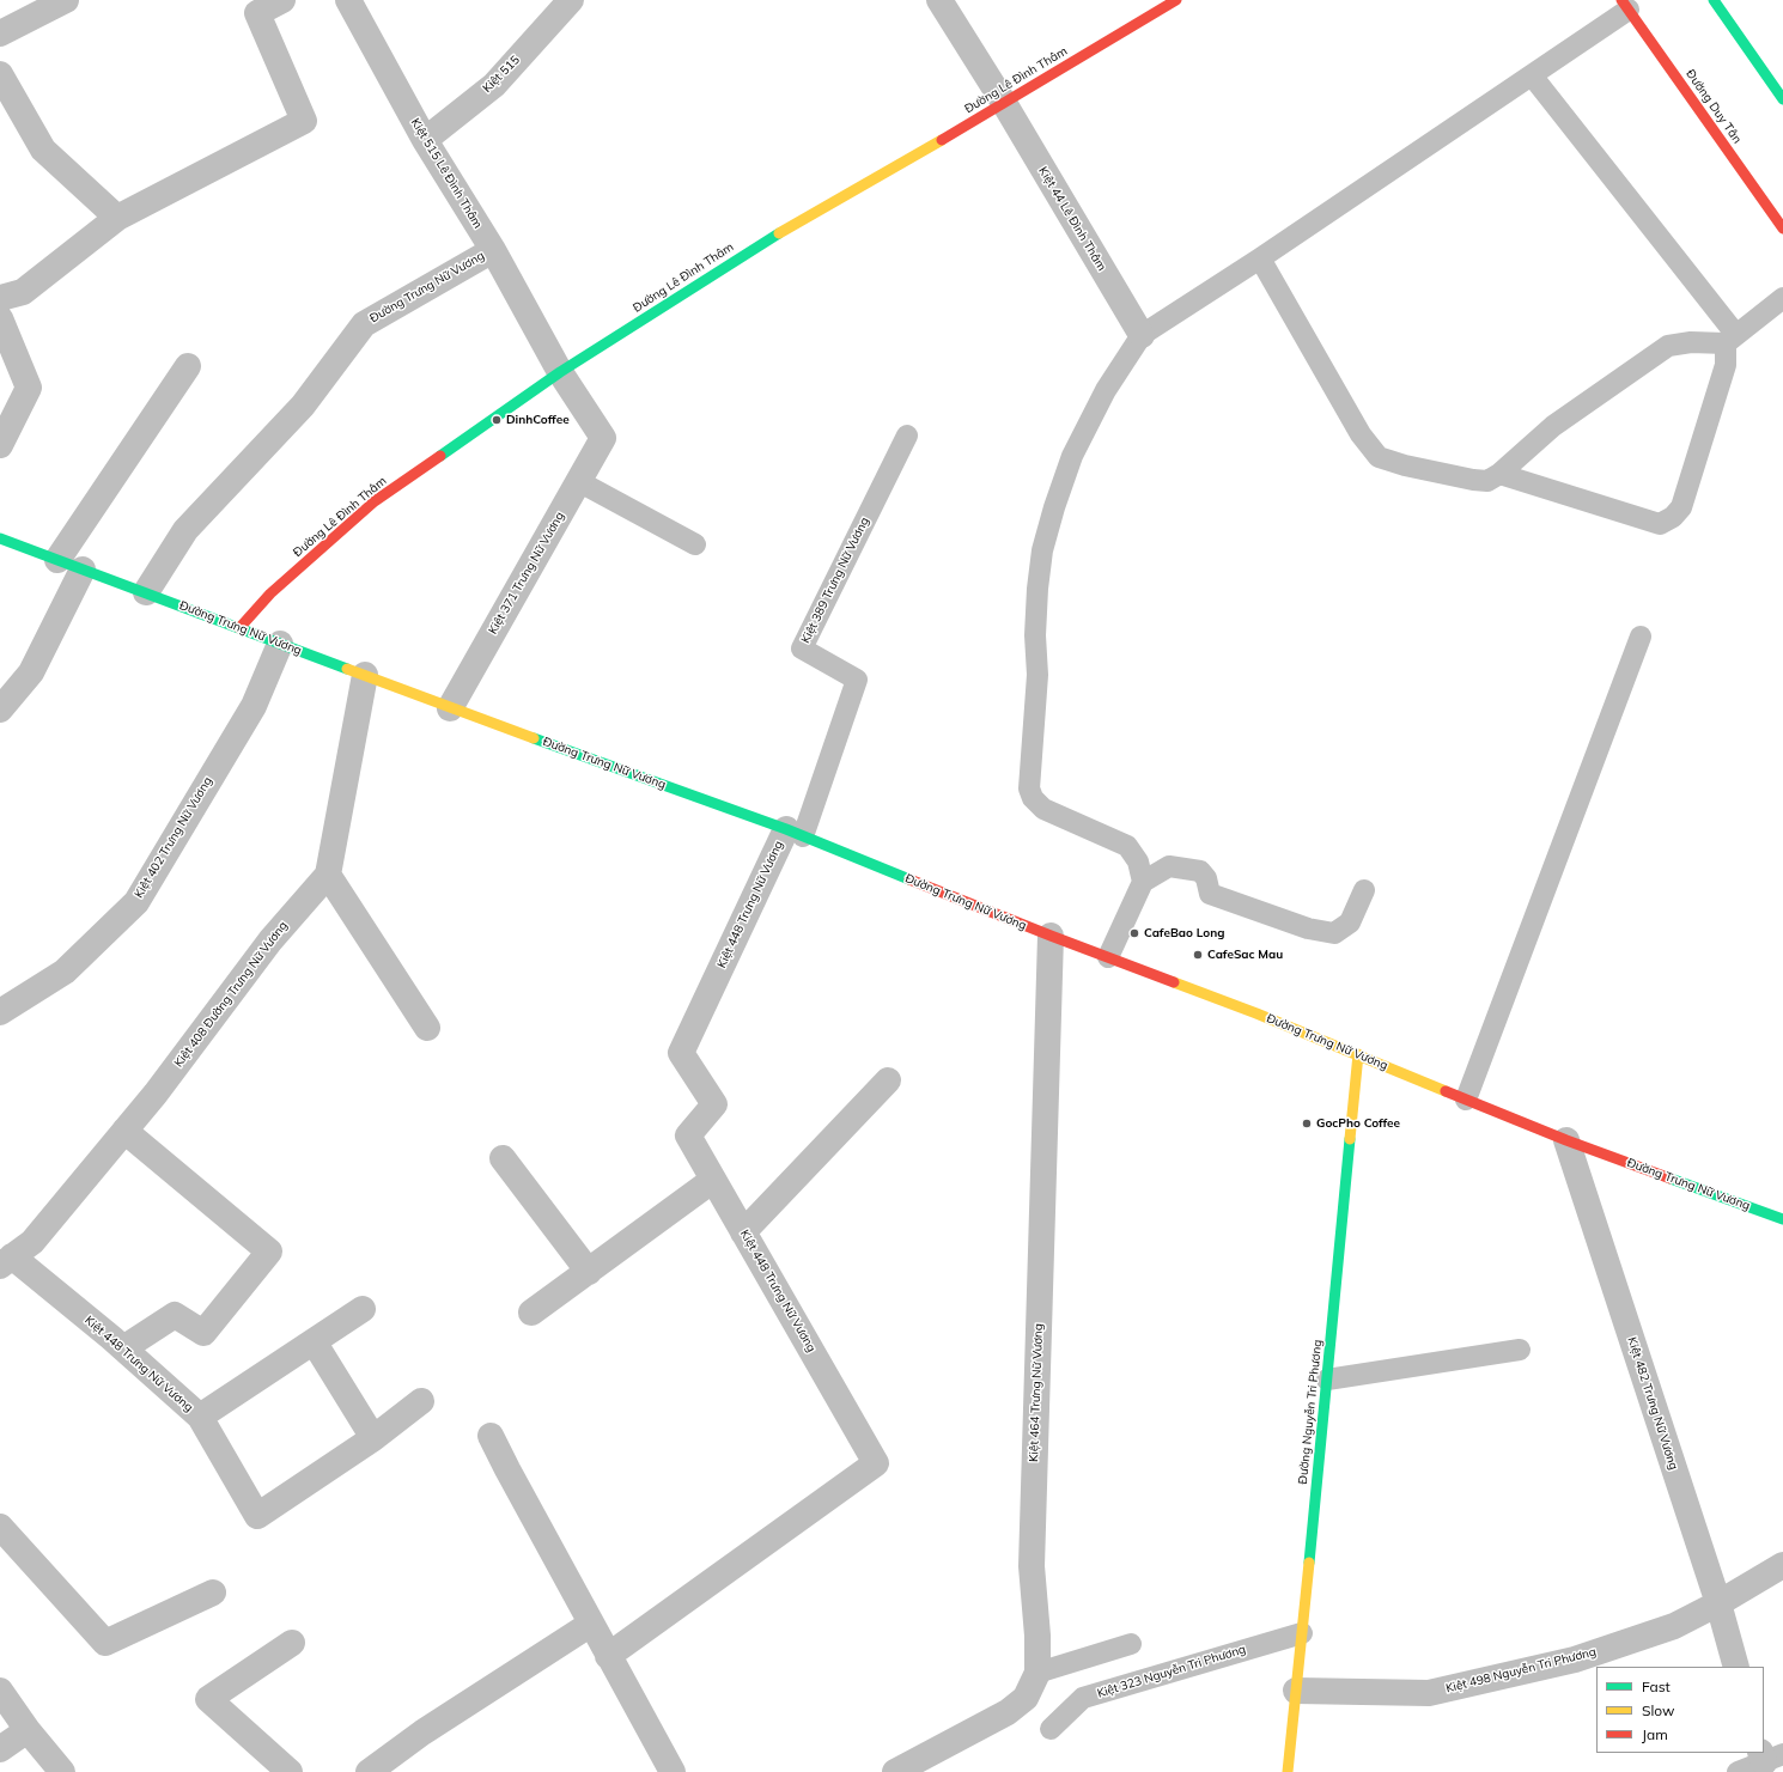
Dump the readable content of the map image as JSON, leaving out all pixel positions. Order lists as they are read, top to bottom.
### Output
{
  "streets": {
    "main road": [
      "Đường Lê Đình Thâm",
      "Đường Duy Tân",
      "Đường Trưng Nữ Vương",
      "Đường Nguyễn Tri Phương"
    ],
    "street": [
      "Kiệt 515",
      "Kiệt 515 Lê Đình Thâm",
      "Kiệt 44 Lê Đình Thâm",
      "Kiệt 371 Trưng Nữ Vương",
      "Kiệt 402 Trưng Nữ Vương",
      "Kiệt 448 Trưng Nữ Vương",
      "Kiệt 408 Đường Trưng Nữ Vương",
      "Kiệt 464 Trưng Nữ Vương",
      "Kiệt 482 Trưng Nữ Vương",
      "Kiệt 498 Nguyễn Tri Phương"
    ],
    "lane": ["Kiệt 389 Trưng Nữ Vương", "Kiệt 323 Nguyễn Tri Phương"]
  },
  "crossings": [
    ["Kiệt 515", "Kiệt 515 Lê Đình Thâm"],
    ["Đường Lê Đình Thâm", "Kiệt 515 Lê Đình Thâm"],
    ["Đường Lê Đình Thâm", "Kiệt 44 Lê Đình Thâm"],
    ["Đường Lê Đình Thâm", "Đường Trưng Nữ Vương"],
    ["Kiệt 515 Lê Đình Thâm", "Đường Trưng Nữ Vương"],
    ["Kiệt 515 Lê Đình Thâm", "Kiệt 371 Trưng Nữ Vương"],
    ["Đường Trưng Nữ Vương", "Kiệt 371 Trưng Nữ Vương"],
    ["Đường Trưng Nữ Vương", "Kiệt 389 Trưng Nữ Vương"],
    ["Đường Trưng Nữ Vương", "Kiệt 402 Trưng Nữ Vương"],
    ["Đường Trưng Nữ Vương", "Kiệt 448 Trưng Nữ Vương"],
    ["Đường Trưng Nữ Vương", "Kiệt 464 Trưng Nữ Vương"],
    ["Đường Trưng Nữ Vương", "Kiệt 482 Trưng Nữ Vương"],
    ["Đường Trưng Nữ Vương", "Đường Nguyễn Tri Phương"],
    ["Kiệt 389 Trưng Nữ Vương", "Kiệt 448 Trưng Nữ Vương"],
    ["Kiệt 448 Trưng Nữ Vương", "Kiệt 408 Đường Trưng Nữ Vương"],
    ["Kiệt 482 Trưng Nữ Vương", "Kiệt 498 Nguyễn Tri Phương"],
    ["Đường Nguyễn Tri Phương", "Kiệt 498 Nguyễn Tri Phương"],
    ["Đường Nguyễn Tri Phương", "Kiệt 323 Nguyễn Tri Phương"]
  ],
  "places": [
    "DinhCoffee",
    "CafeBao Long",
    "CafeSac Mau",
    "GocPho Coffee"
  ],
  "legend": ["Fast", "Slow", "Jam"]
}
